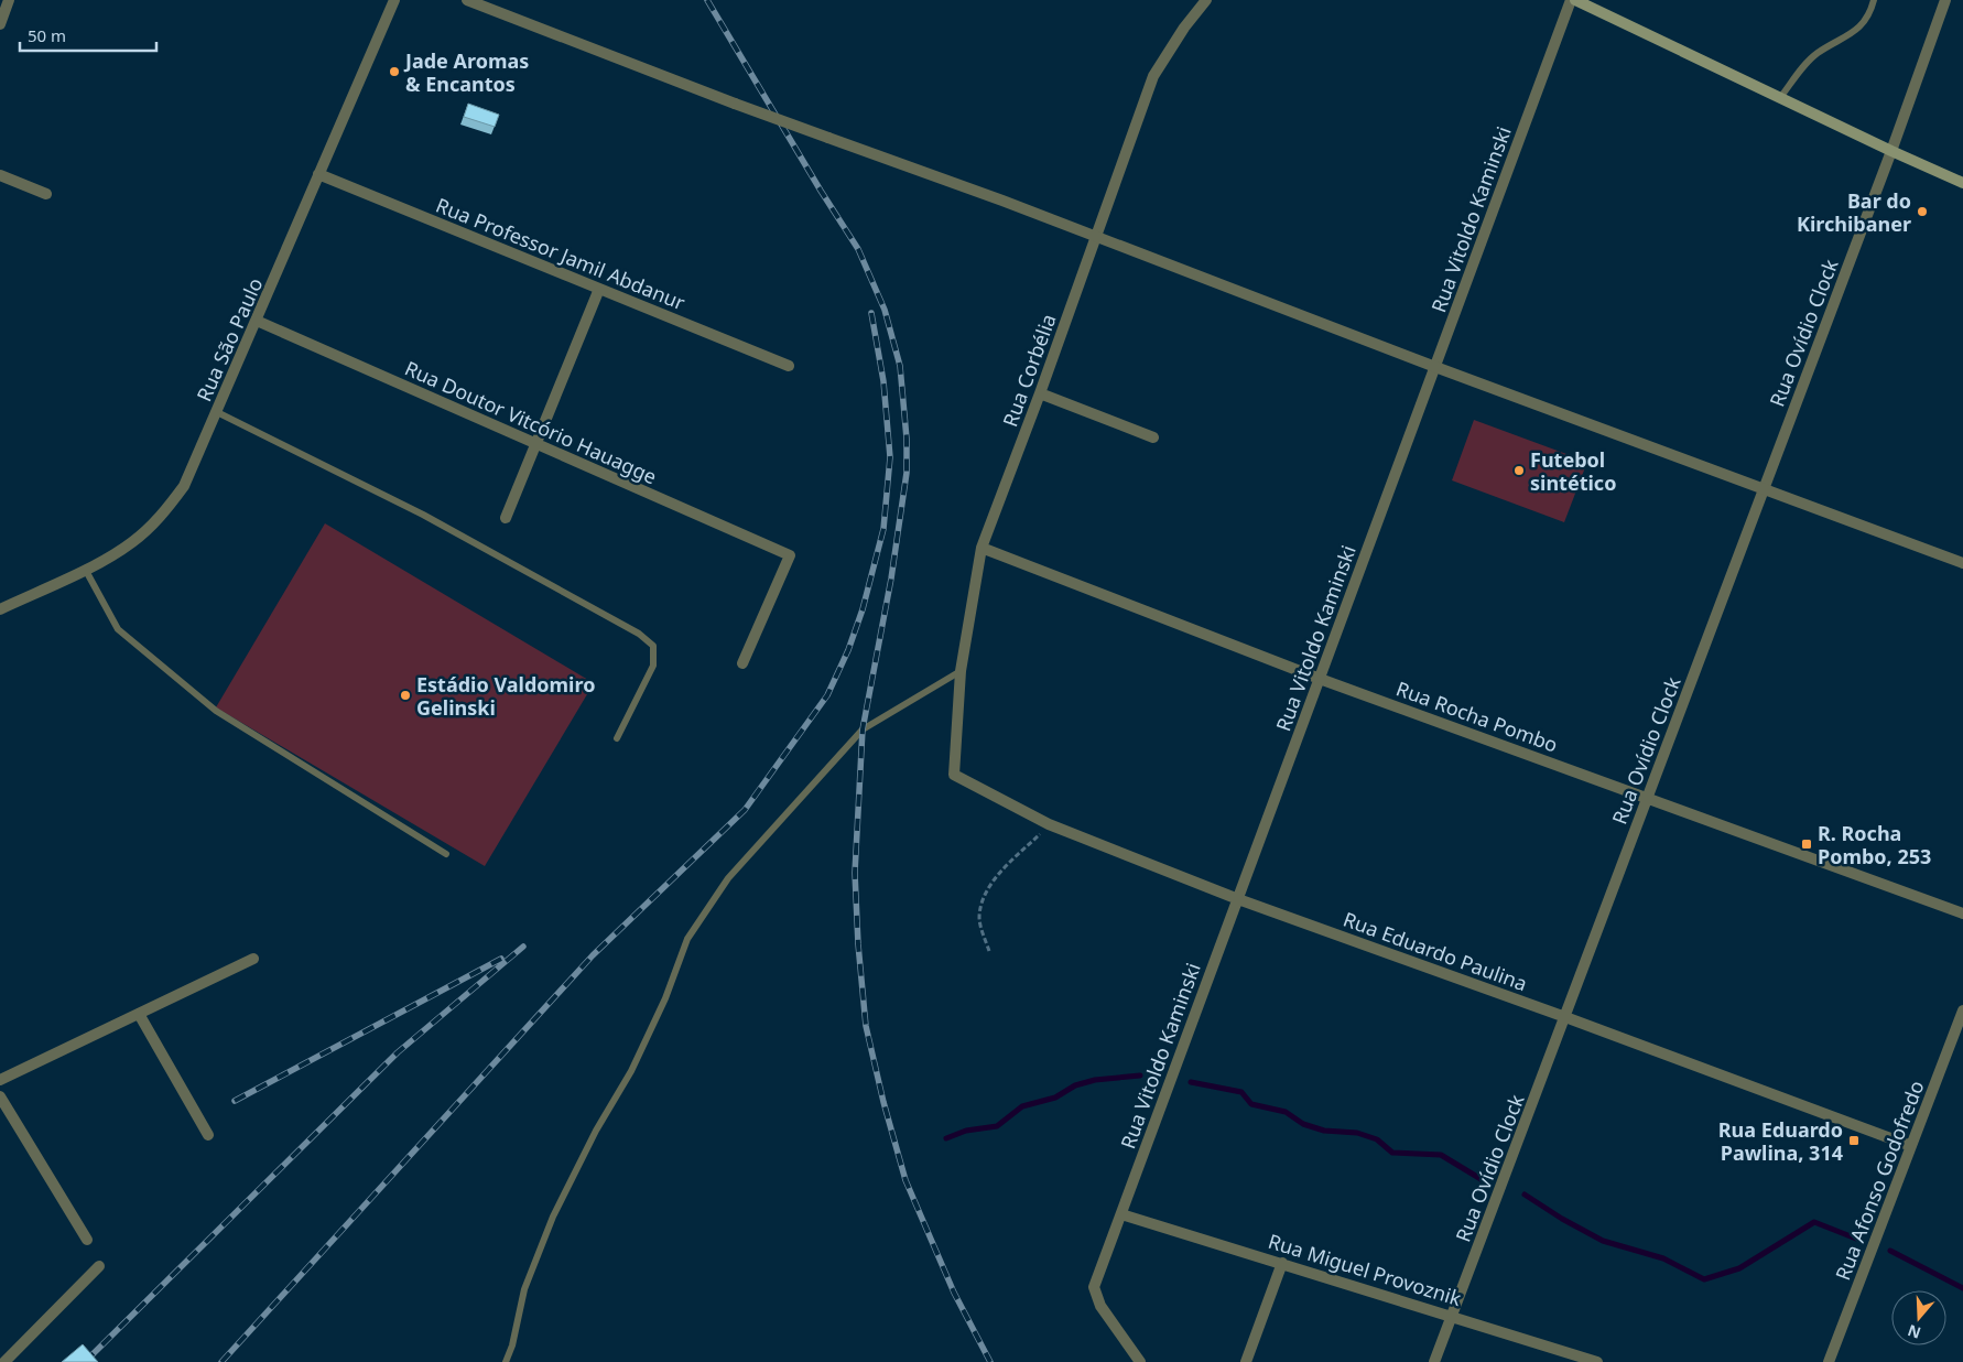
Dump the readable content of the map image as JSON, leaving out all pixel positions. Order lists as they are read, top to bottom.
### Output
{
  "streets": {
    "street": [
      "Rua Vitoldo Kaminski",
      "Rua Professor Jamil Abdanur",
      "Rua Ovídio Clock",
      "Rua São Paulo",
      "Rua Corbélia",
      "Rua Doutor Vitcório Hauagge",
      "Rua Rocha Pombo",
      "Rua Eduardo Paulina",
      "Rua Afonso Godofredo",
      "Rua Miguel Provoznik"
    ]
  },
  "crossings": [
    ["Rua Vitoldo Kaminski", "Rua Rocha Pombo"],
    ["Rua Vitoldo Kaminski", "Rua Eduardo Paulina"],
    ["Rua Vitoldo Kaminski", "Rua Miguel Provoznik"],
    ["Rua Professor Jamil Abdanur", "Rua São Paulo"],
    ["Rua Ovídio Clock", "Rua Rocha Pombo"],
    ["Rua Ovídio Clock", "Rua Eduardo Paulina"],
    ["Rua Ovídio Clock", "Rua Miguel Provoznik"],
    ["Rua São Paulo", "Rua Doutor Vitcório Hauagge"],
    ["Rua Corbélia", "Rua Rocha Pombo"],
    ["Rua Corbélia", "Rua Eduardo Paulina"],
    ["Rua Eduardo Paulina", "Rua Afonso Godofredo"]
  ],
  "places": {
    "other": [
      "Jade Aromas & Encantos",
      "Bar do Kirchibaner",
      "Futebol sintético",
      "Estádio Valdomiro Gelinski"
    ],
    "transit": ["R. Rocha Pombo, 253", "Rua Eduardo Pawlina, 314"]
  },
  "scale_bar": "50 m",
  "north": "bottom"
}
